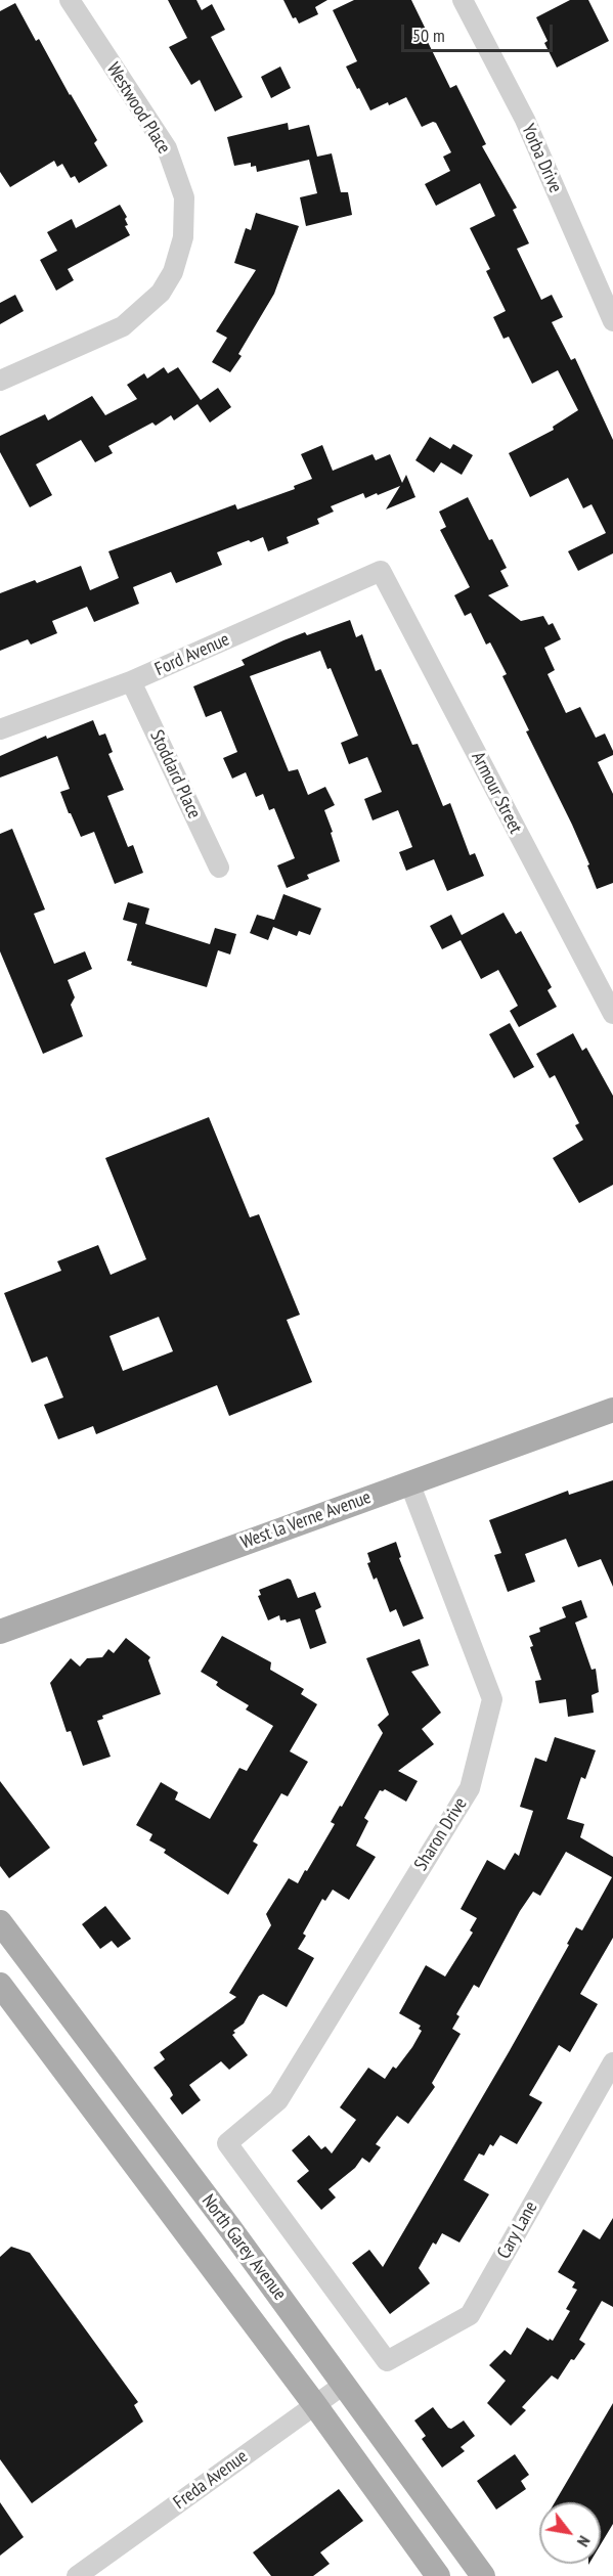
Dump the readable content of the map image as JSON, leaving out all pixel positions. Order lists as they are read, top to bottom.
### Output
{
  "streets": {
    "main road": ["West la Verne Avenue", "North Garey Avenue"],
    "street": [
      "Westwood Place",
      "Yorba Drive",
      "Ford Avenue",
      "Stoddard Place",
      "Armour Street",
      "Sharon Drive",
      "Cary Lane",
      "Freda Avenue"
    ]
  },
  "crossings": [
    ["Ford Avenue", "Stoddard Place"],
    ["Ford Avenue", "Armour Street"],
    ["West la Verne Avenue", "Sharon Drive"],
    ["Sharon Drive", "Cary Lane"],
    ["North Garey Avenue", "Freda Avenue"]
  ],
  "scale_bar": "50 m",
  "north": "bottom right"
}
